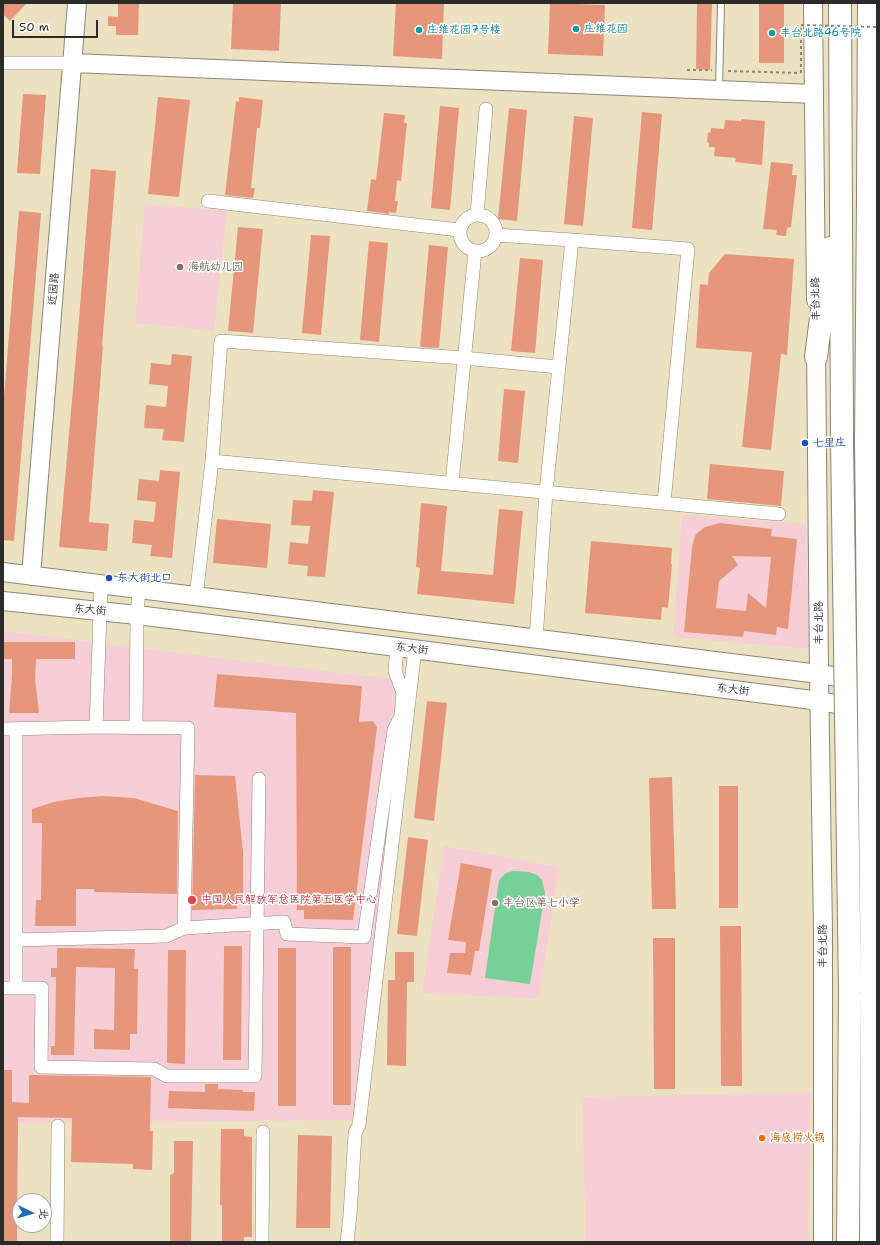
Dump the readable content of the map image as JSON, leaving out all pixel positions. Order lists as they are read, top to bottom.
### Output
{
  "streets": {
    "street": ["近园路", "丰台北路", "东大街"]
  },
  "crossings": [
    ["丰台北路", "东大街"]
  ],
  "places": [
    "庄维花园",
    "庄维花园7号楼",
    "丰台北路46号院",
    "海航幼儿园",
    "七里庄",
    "东大街北口",
    "中国人民解放军总医院第五医学中心",
    "丰台区第七小学",
    "海底捞火锅"
  ],
  "scale_bar": "50 m",
  "north": "right"
}
